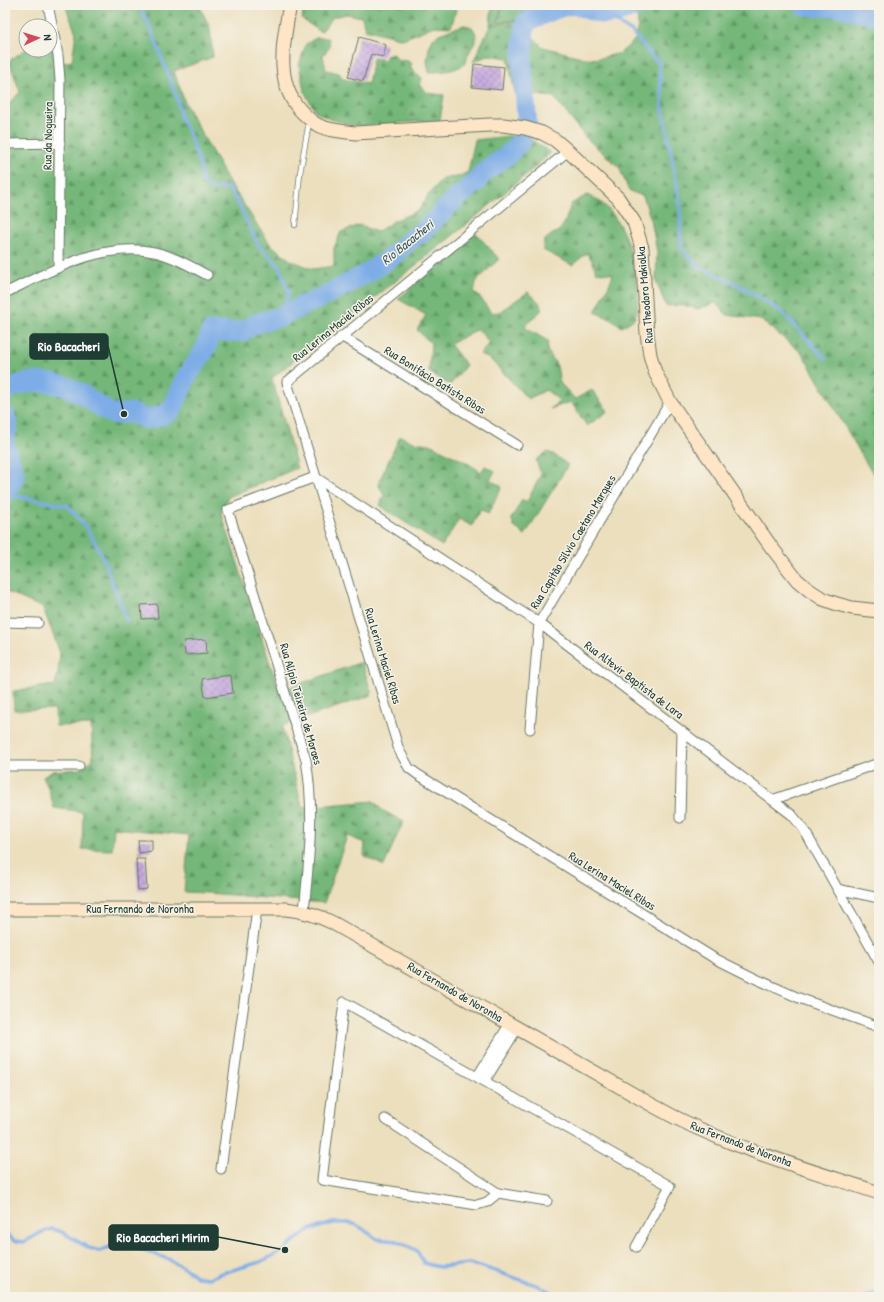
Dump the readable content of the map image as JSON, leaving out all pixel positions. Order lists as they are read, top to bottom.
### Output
{
  "streets": {
    "main road": ["Rua Theodoro Makiolka", "Rua Fernando de Noronha"],
    "street": [
      "Rua da Nogueira",
      "Rua Lerina Maciel Ribas",
      "Rua Bonifácio Batista Ribas",
      "Rua Capitão Sílvio Caetano Marques",
      "Rua Altevir Baptista de Lara",
      "Rua Alípio Teixeira de Moraes"
    ]
  },
  "crossings": [
    ["Rua Theodoro Makiolka", "Rua Lerina Maciel Ribas"],
    ["Rua Theodoro Makiolka", "Rua Capitão Sílvio Caetano Marques"],
    ["Rua Lerina Maciel Ribas", "Rua Bonifácio Batista Ribas"],
    ["Rua Lerina Maciel Ribas", "Rua Altevir Baptista de Lara"],
    ["Rua Lerina Maciel Ribas", "Rua Alípio Teixeira de Moraes"],
    ["Rua Capitão Sílvio Caetano Marques", "Rua Altevir Baptista de Lara"],
    ["Rua Altevir Baptista de Lara", "Rua Alípio Teixeira de Moraes"],
    ["Rua Alípio Teixeira de Moraes", "Rua Fernando de Noronha"]
  ],
  "water": ["Rio Bacacheri"],
  "places": ["Rio Bacacheri", "Rio Bacacheri Mirim"],
  "north": "right"
}
